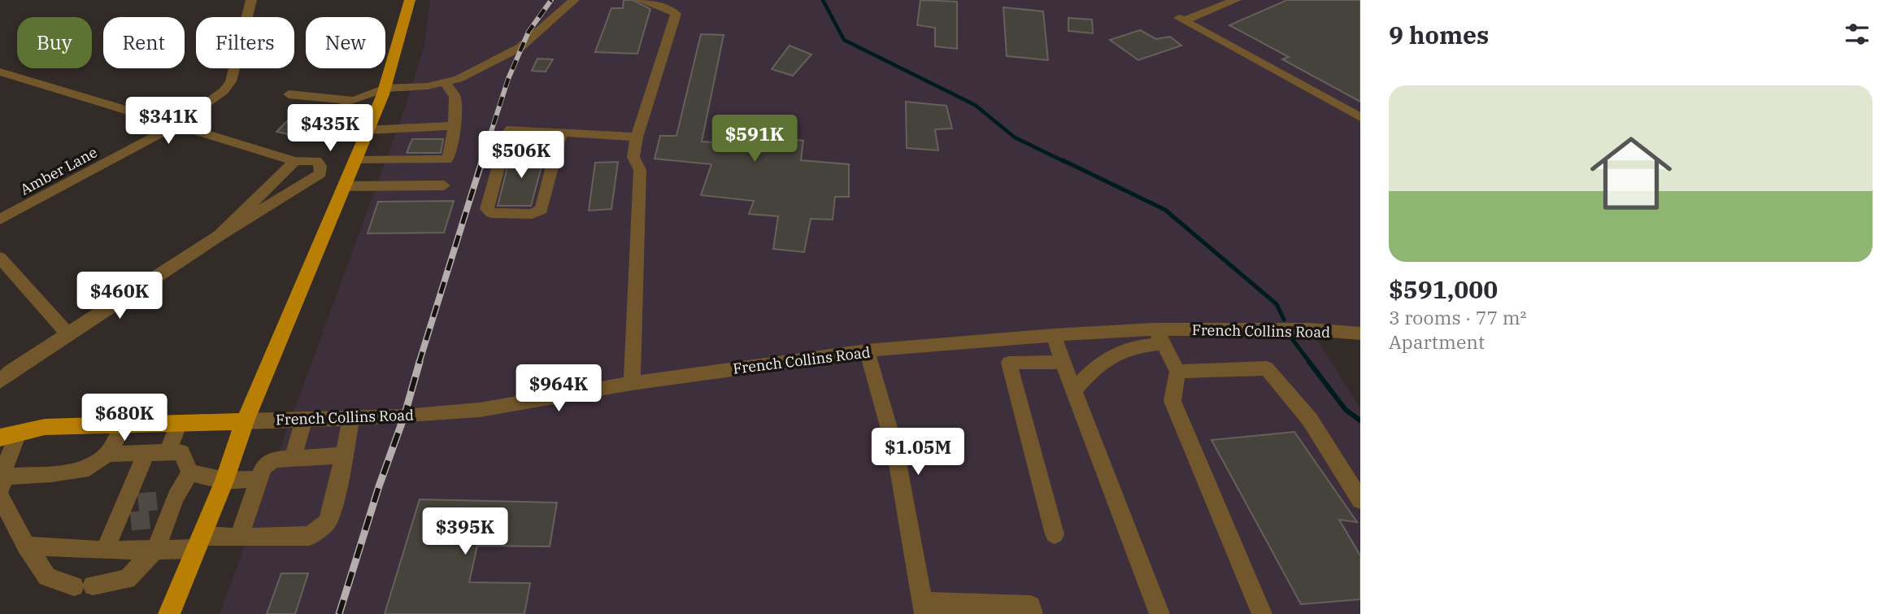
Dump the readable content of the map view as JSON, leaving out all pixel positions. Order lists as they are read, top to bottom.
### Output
{
  "streets": {
    "street": ["Amber Lane", "French Collins Road"]
  },
  "page": {
    "heading": "9 homes",
    "chip": [
      "Buy",
      "Rent",
      "Filters",
      "New"
    ],
    "list": [
      {
        "name": "$591,000",
        "note": "3 rooms · 77 m² · Apartment"
      }
    ],
    "price": [
      "$341K",
      "$435K",
      "$591K",
      "$506K",
      "$460K",
      "$964K",
      "$680K",
      "$1.05M",
      "$395K"
    ]
  }
}
